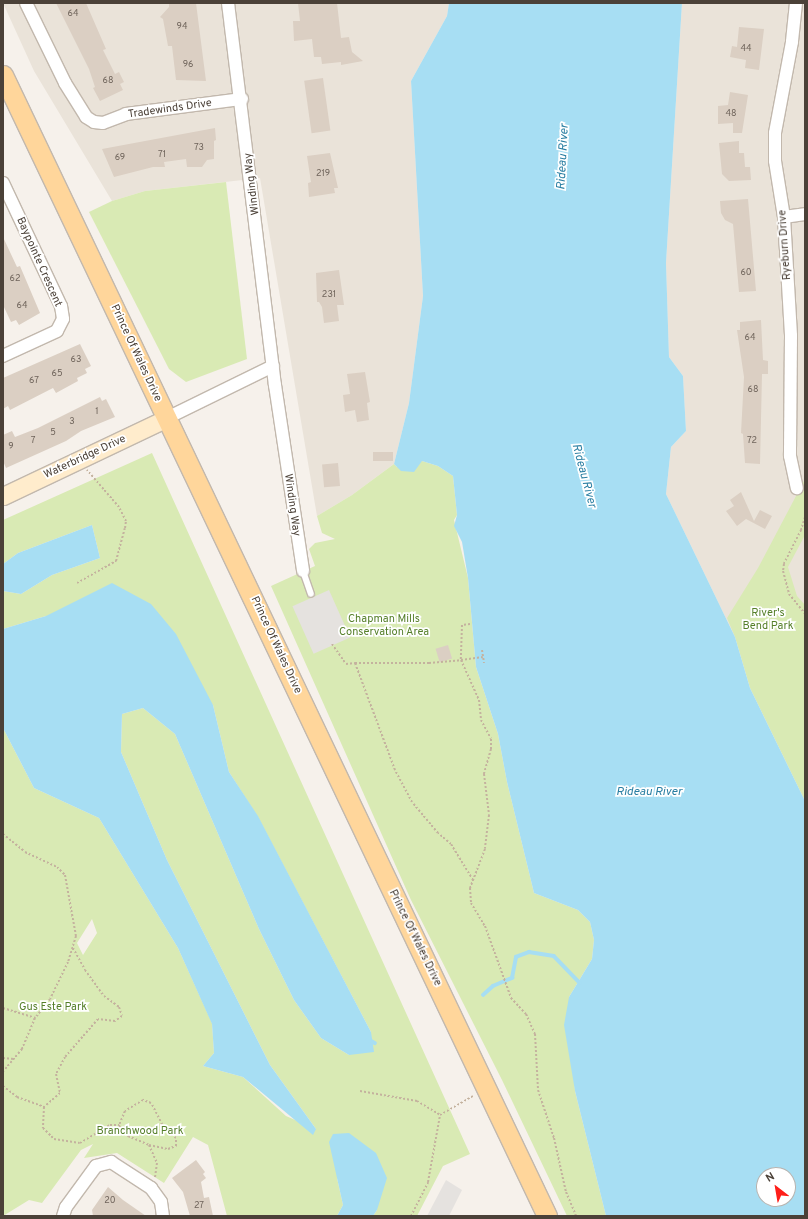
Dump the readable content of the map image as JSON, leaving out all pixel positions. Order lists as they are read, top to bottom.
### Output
{
  "streets": {
    "main road": ["Prince Of Wales Drive"],
    "street": [
      "Tradewinds Drive",
      "Winding Way",
      "Ryeburn Drive",
      "Baypointe Crescent",
      "Waterbridge Drive"
    ]
  },
  "crossings": [
    ["Tradewinds Drive", "Winding Way"],
    ["Prince Of Wales Drive", "Waterbridge Drive"]
  ],
  "water": ["Rideau River"],
  "parks": [
    "River's Bend Park",
    "Chapman Mills Conservation Area",
    "Gus Este Park",
    "Branchwood Park"
  ],
  "house_numbers": [
    "64",
    "94",
    "44",
    "96",
    "68",
    "48",
    "73",
    "71",
    "69",
    "219",
    "60",
    "62",
    "231",
    "64",
    "64",
    "63",
    "65",
    "67",
    "68",
    "1",
    "3",
    "5",
    "7",
    "72",
    "9",
    "20",
    "27"
  ],
  "north": "top left"
}
